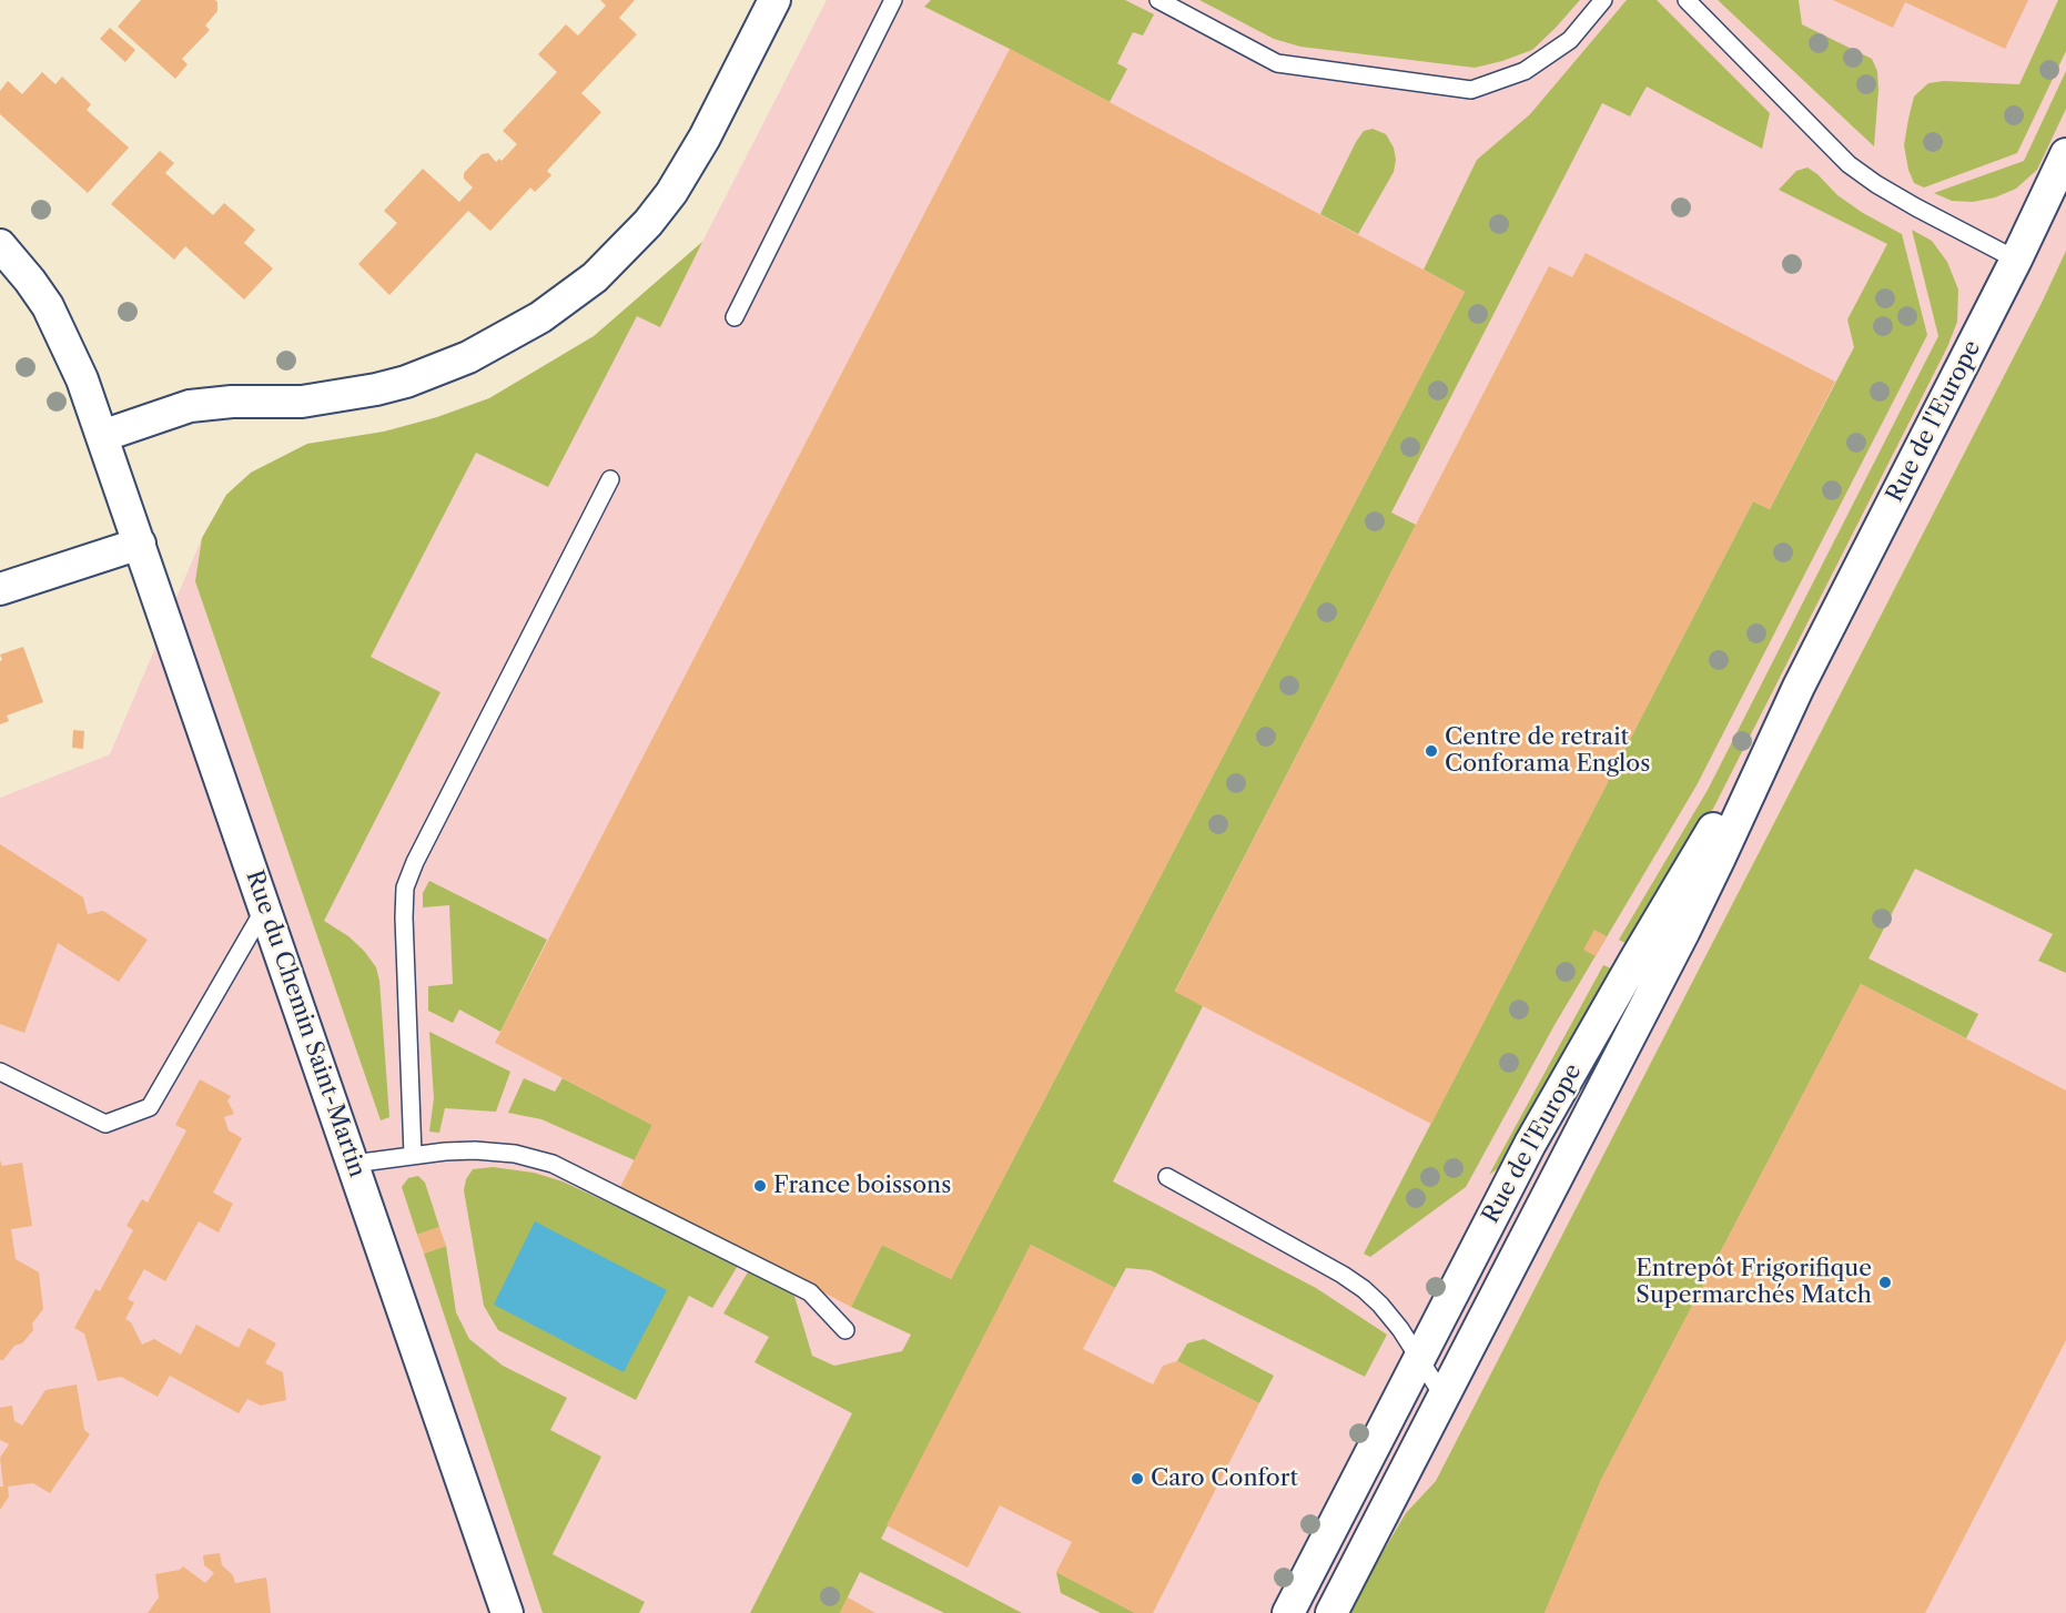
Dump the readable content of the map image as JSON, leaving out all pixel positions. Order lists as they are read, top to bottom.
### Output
{
  "streets": {
    "street": ["Rue de l'Europe", "Rue du Chemin Saint-Martin"]
  },
  "places": [
    "Centre de retrait Conforama Englos",
    "France boissons",
    "Entrepôt Frigorifique Supermarchés Match",
    "Caro Confort"
  ]
}
